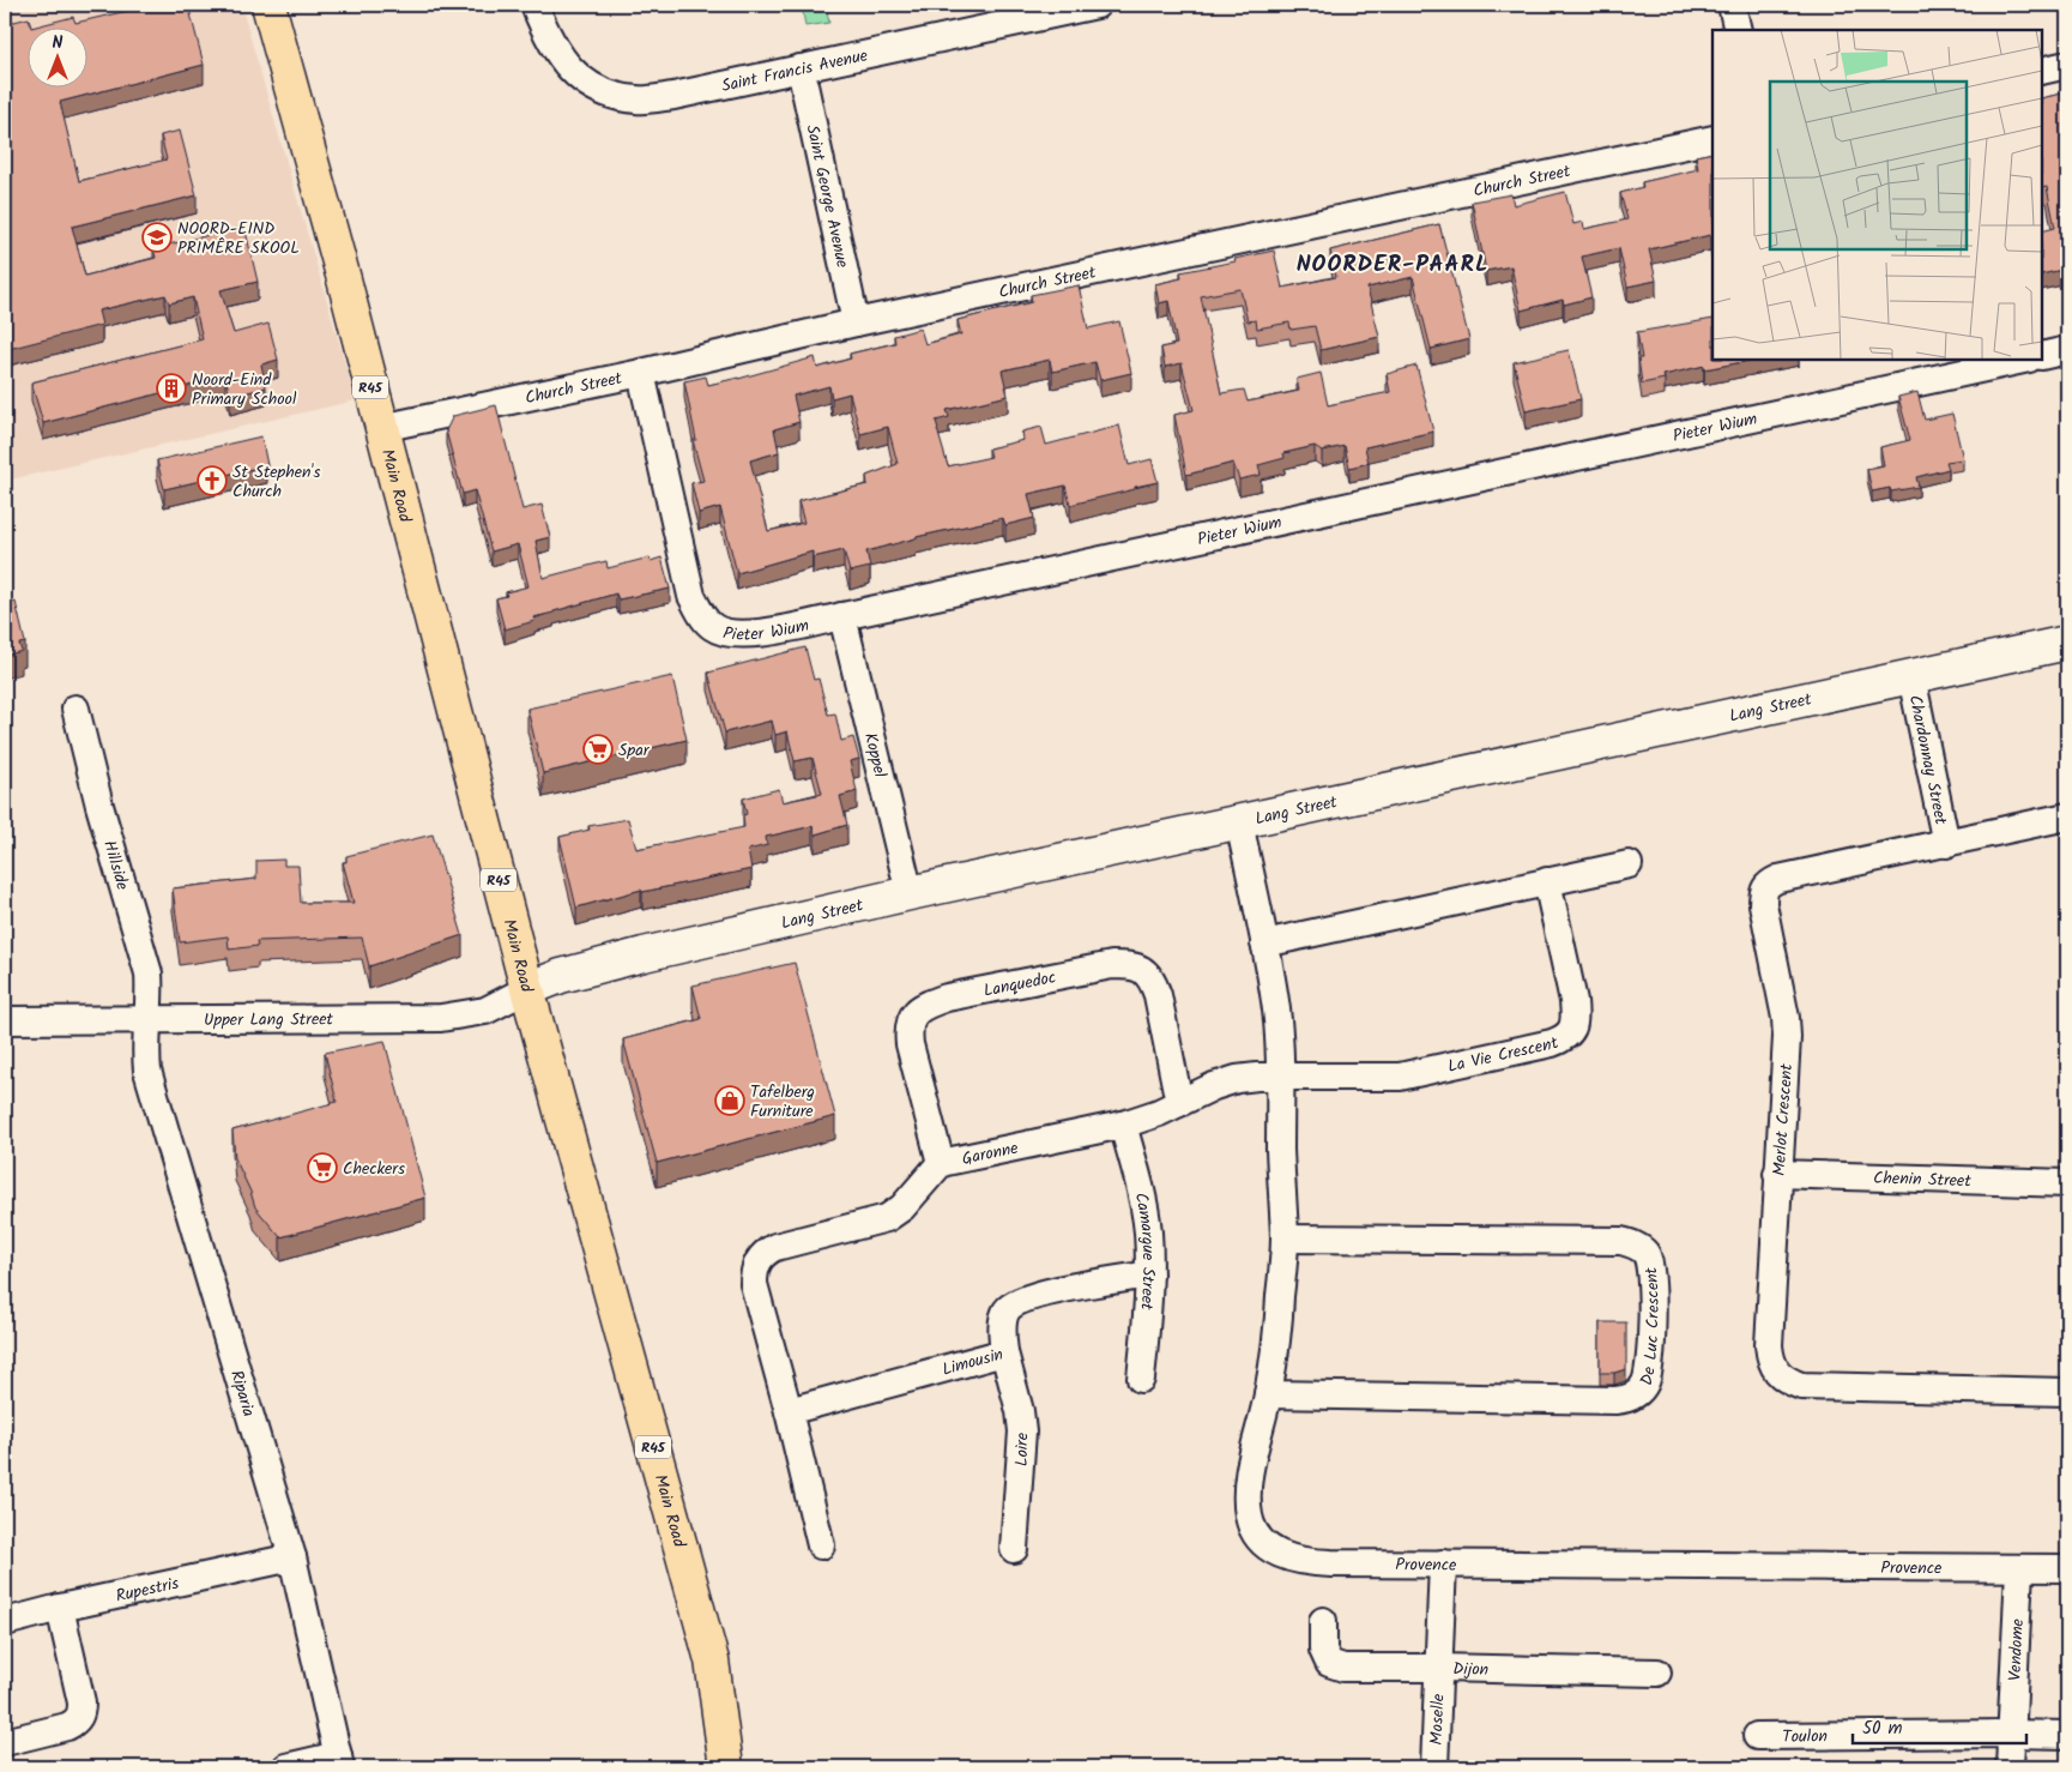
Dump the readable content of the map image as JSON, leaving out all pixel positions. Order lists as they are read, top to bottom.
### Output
{
  "streets": {
    "main road": ["R45", "Main Road"],
    "street": [
      "Saint Francis Avenue",
      "Church Street",
      "Saint George Avenue",
      "Pieter Wium",
      "Lang Street",
      "Koppel",
      "Chardonnay Street",
      "Hillside",
      "Lanquedoc",
      "Upper Lang Street",
      "La Vie Crescent",
      "Merlot Crescent",
      "Garonne",
      "Chenin Street",
      "Camargue Street",
      "De Luc Crescent",
      "Limousin",
      "Riparia",
      "Loire",
      "Provence",
      "Rupestris",
      "Vendome",
      "Dijon",
      "Moselle",
      "Toulon"
    ]
  },
  "crossings": [
    ["Saint Francis Avenue", "Saint George Avenue"],
    ["Church Street", "Saint George Avenue"],
    ["Church Street", "Pieter Wium"],
    ["Church Street", "Main Road"],
    ["Pieter Wium", "Koppel"],
    ["Main Road", "Lang Street"],
    ["Main Road", "Upper Lang Street"],
    ["Lang Street", "Koppel"],
    ["Lang Street", "Chardonnay Street"],
    ["Lang Street", "Upper Lang Street"],
    ["Chardonnay Street", "Merlot Crescent"],
    ["Hillside", "Upper Lang Street"],
    ["Hillside", "Riparia"],
    ["Lanquedoc", "Garonne"],
    ["Upper Lang Street", "Riparia"],
    ["La Vie Crescent", "Garonne"],
    ["La Vie Crescent", "Provence"],
    ["Merlot Crescent", "Chenin Street"],
    ["Garonne", "Camargue Street"],
    ["Garonne", "Limousin"],
    ["Garonne", "Provence"],
    ["Camargue Street", "Limousin"],
    ["De Luc Crescent", "Provence"],
    ["Limousin", "Loire"],
    ["Riparia", "Rupestris"],
    ["Provence", "Vendome"],
    ["Provence", "Moselle"],
    ["Vendome", "Toulon"],
    ["Dijon", "Moselle"]
  ],
  "districts": ["NOORDER-PAARL"],
  "places": {
    "school or university": ["NOORD-EIND PRIMÊRE SKOOL"],
    "building": ["Noord-Eind Primary School"],
    "church": ["St Stephen's Church"],
    "supermarket": ["Spar", "Checkers"],
    "shop": ["Tafelberg Furniture"]
  },
  "scale_bar": "50 m",
  "north": "top"
}
